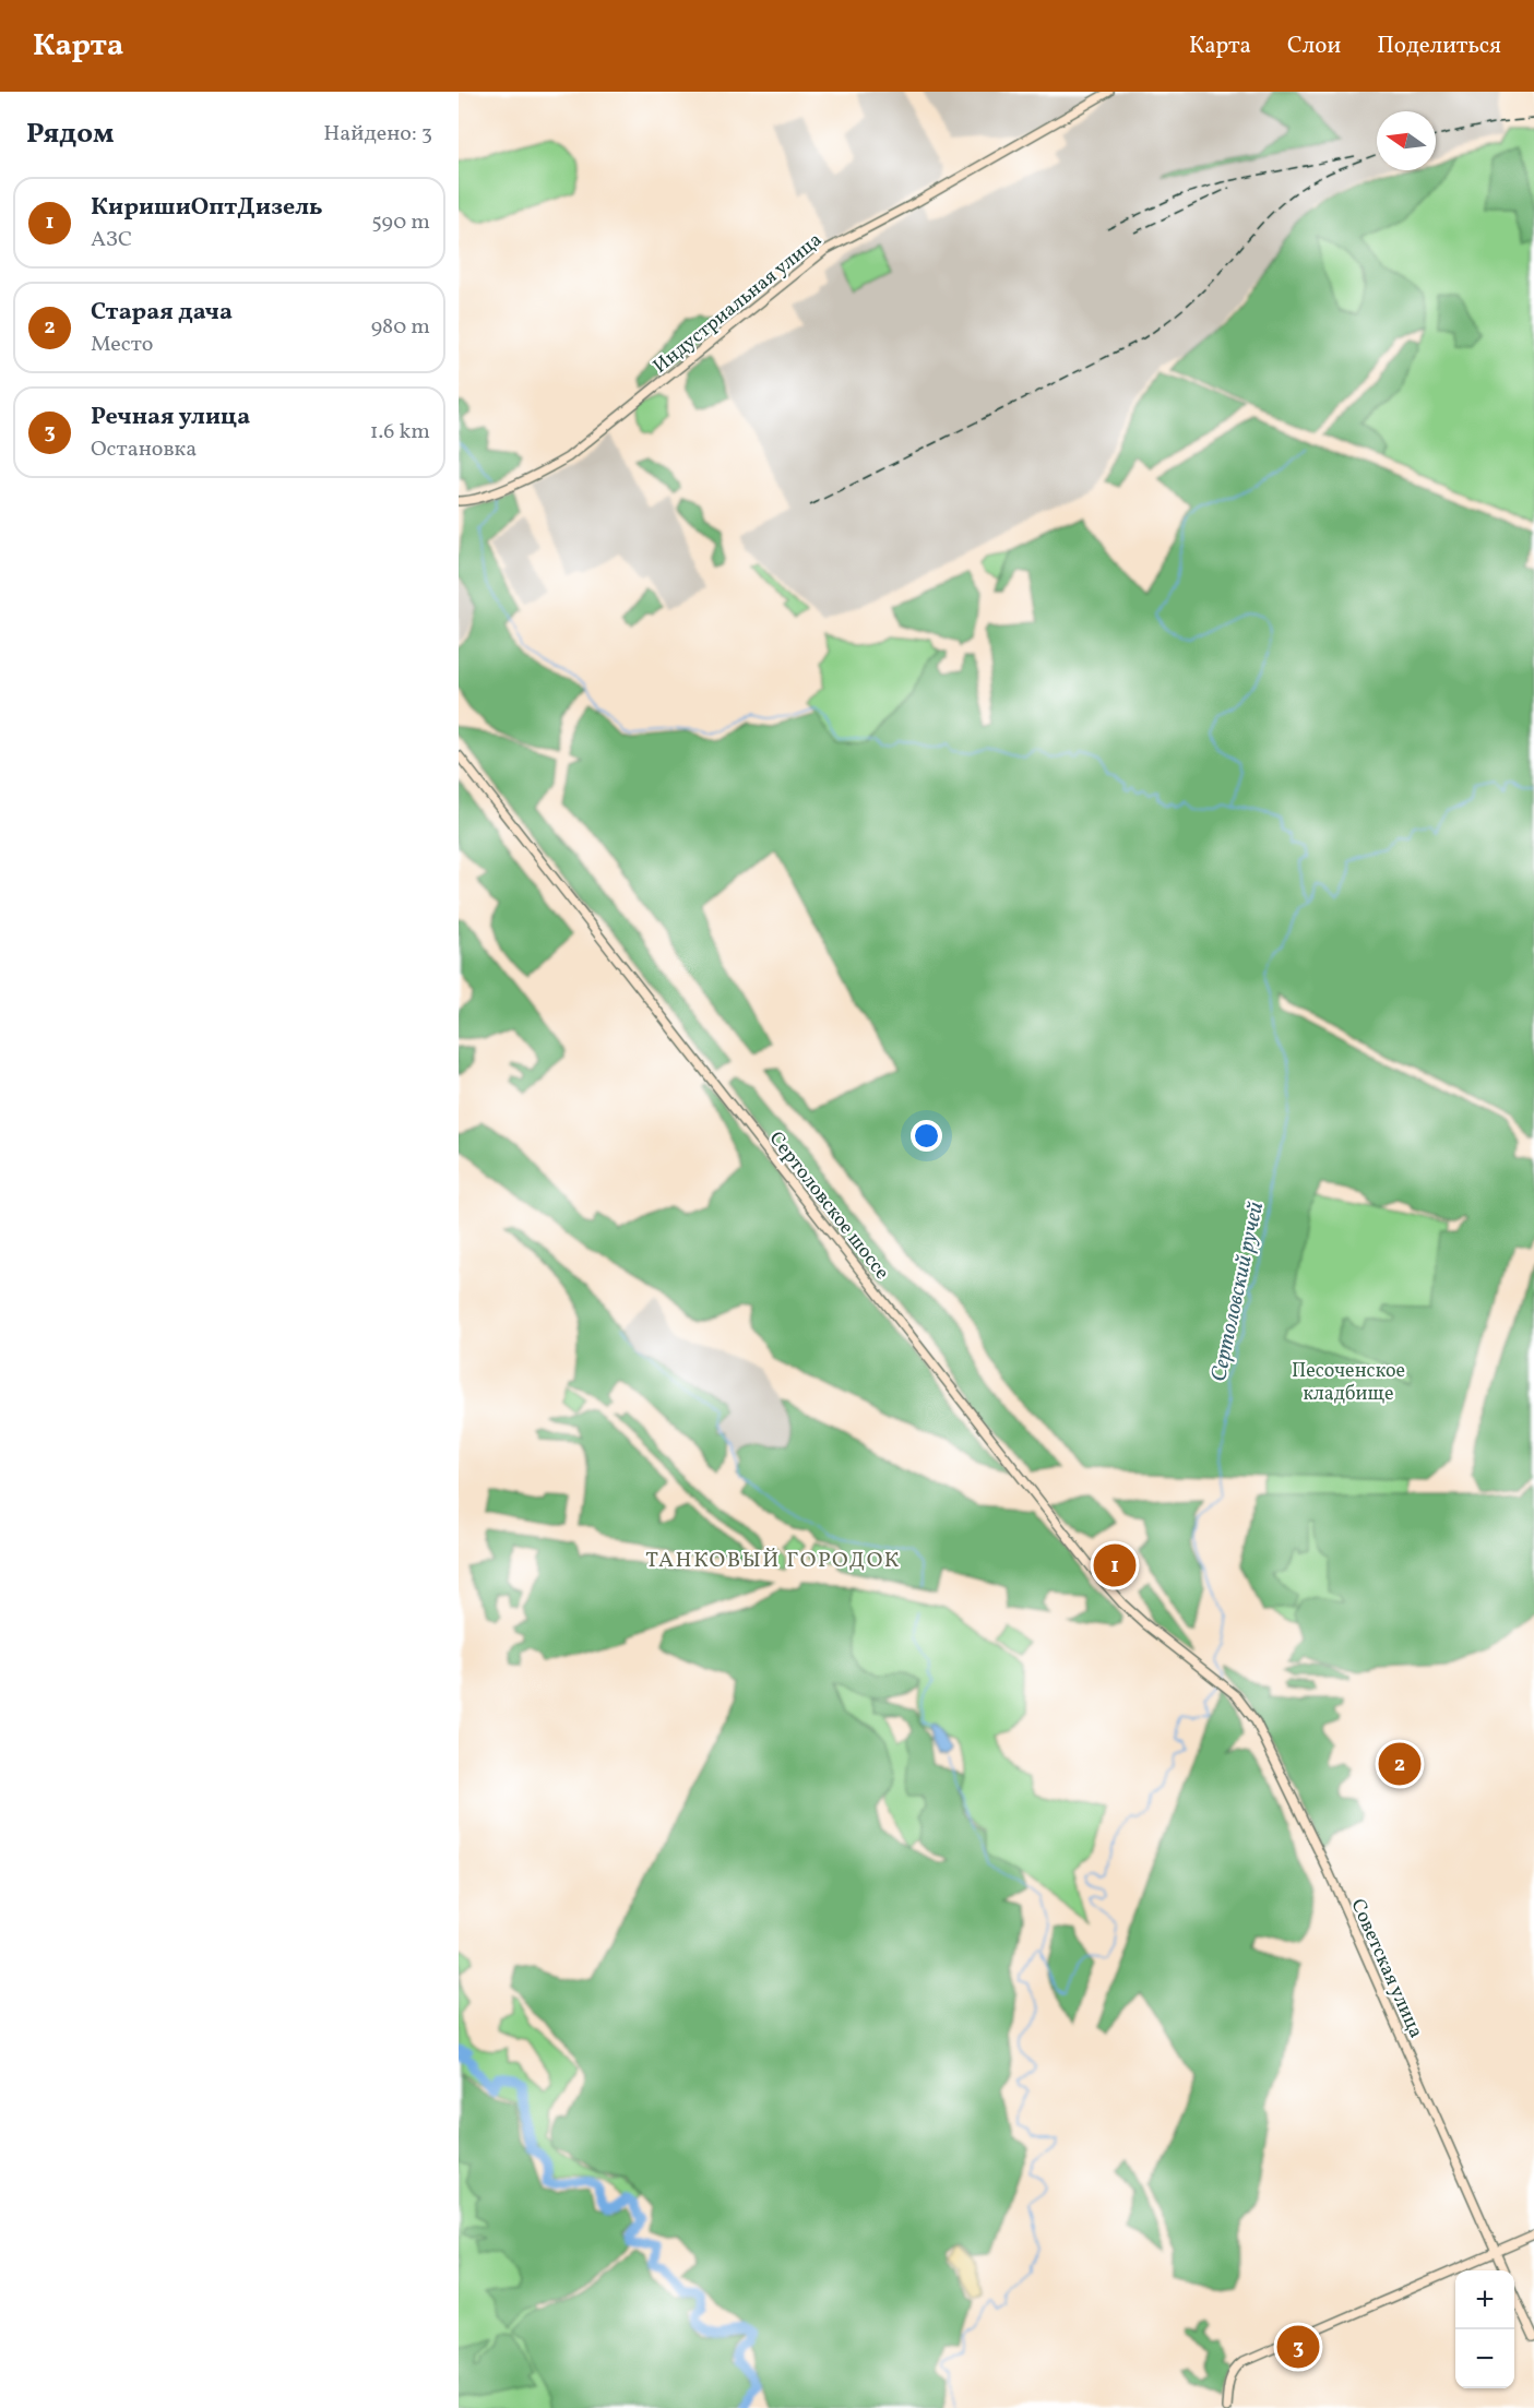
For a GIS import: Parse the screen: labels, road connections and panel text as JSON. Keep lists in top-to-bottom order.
{
  "streets": {
    "main road": ["Индустриальная улица", "Сертоловское шоссе", "Советская улица"]
  },
  "crossings": [
    ["Сертоловское шоссе", "Советская улица"]
  ],
  "districts": ["ТАНКОВЫЙ ГОРОДОК"],
  "water": ["Сертоловский ручей"],
  "parks": ["Песоченское кладбище"],
  "north": "left",
  "page": {
    "header": "Карта",
    "nav": ["Карта", "Слои", "Поделиться"],
    "heading": ["Рядом", "Найдено: 3"],
    "list": [
      {
        "mark": "1",
        "name": "КиришиОптДизель",
        "note": "АЗС",
        "value": "590 m"
      },
      {
        "mark": "2",
        "name": "Старая дача",
        "note": "Место",
        "value": "980 m"
      },
      {
        "mark": "3",
        "name": "Речная улица",
        "note": "Остановка",
        "value": "1.6 km"
      }
    ],
    "pins": ["1", "2", "3"],
    "map_buttons": ["+", "−"]
  }
}
